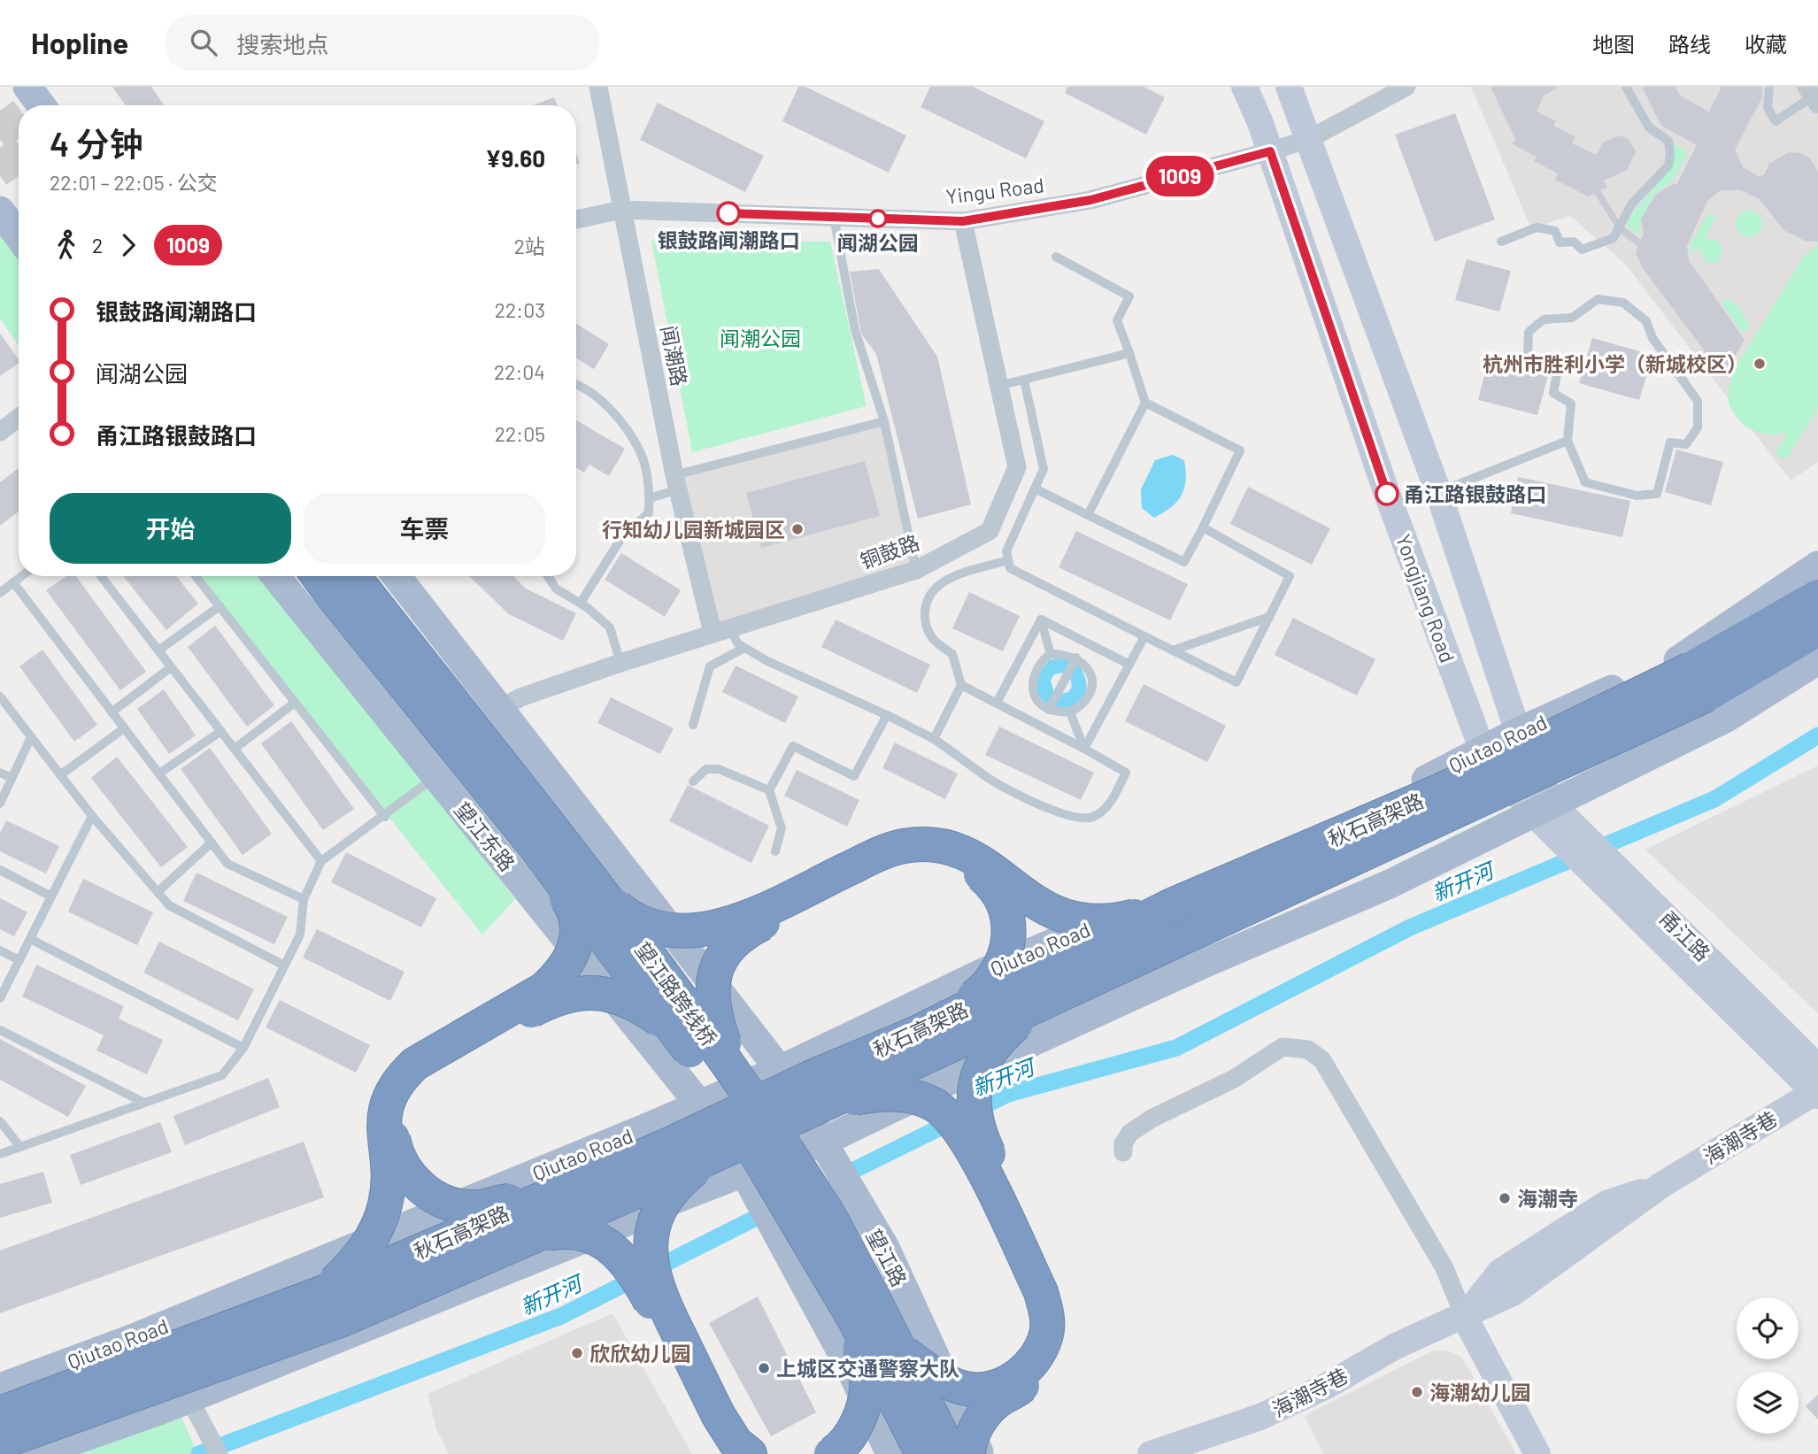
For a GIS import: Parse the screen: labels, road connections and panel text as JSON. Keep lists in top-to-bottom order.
{
  "streets": {
    "highway": ["秋石高架路", "望江路跨线桥"],
    "main road": [
      "Yongjiang Road",
      "Qiutao Road",
      "望江东路",
      "甬江路",
      "海潮寺巷",
      "望江路"
    ],
    "street": ["Yingu Road", "闻潮路", "铜鼓路"]
  },
  "crossings": [
    ["Yingu Road", "闻潮路"],
    ["Yingu Road", "铜鼓路"],
    ["Yingu Road", "Yongjiang Road"],
    ["闻潮路", "铜鼓路"],
    ["Yongjiang Road", "Qiutao Road"],
    ["Yongjiang Road", "甬江路"],
    ["Qiutao Road", "望江东路"],
    ["Qiutao Road", "望江路"],
    ["甬江路", "海潮寺巷"]
  ],
  "water": ["新开河"],
  "parks": ["闻潮公园"],
  "places": [
    "银鼓路闻潮路口",
    "闻湖公园",
    "杭州市胜利小学（新城校区）",
    "甬江路银鼓路口",
    "行知幼儿园新城园区",
    "海潮寺",
    "欣欣幼儿园",
    "上城区交通警察大队",
    "海潮幼儿园"
  ],
  "lines": ["bus line 1009"],
  "page": {
    "header": "Hopline",
    "search": "搜索地点",
    "nav": ["地图", "路线", "收藏"],
    "on_map": "1009",
    "heading": ["4 分钟", "22:01 – 22:05 · 公交", "¥9.60"],
    "legs": ["2", "1009", "2站"],
    "list": [
      {
        "name": "银鼓路闻潮路口",
        "value": "22:03"
      },
      {
        "name": "闻湖公园",
        "value": "22:04"
      },
      {
        "name": "甬江路银鼓路口",
        "value": "22:05"
      }
    ],
    "buttons": ["开始", "车票"]
  }
}
